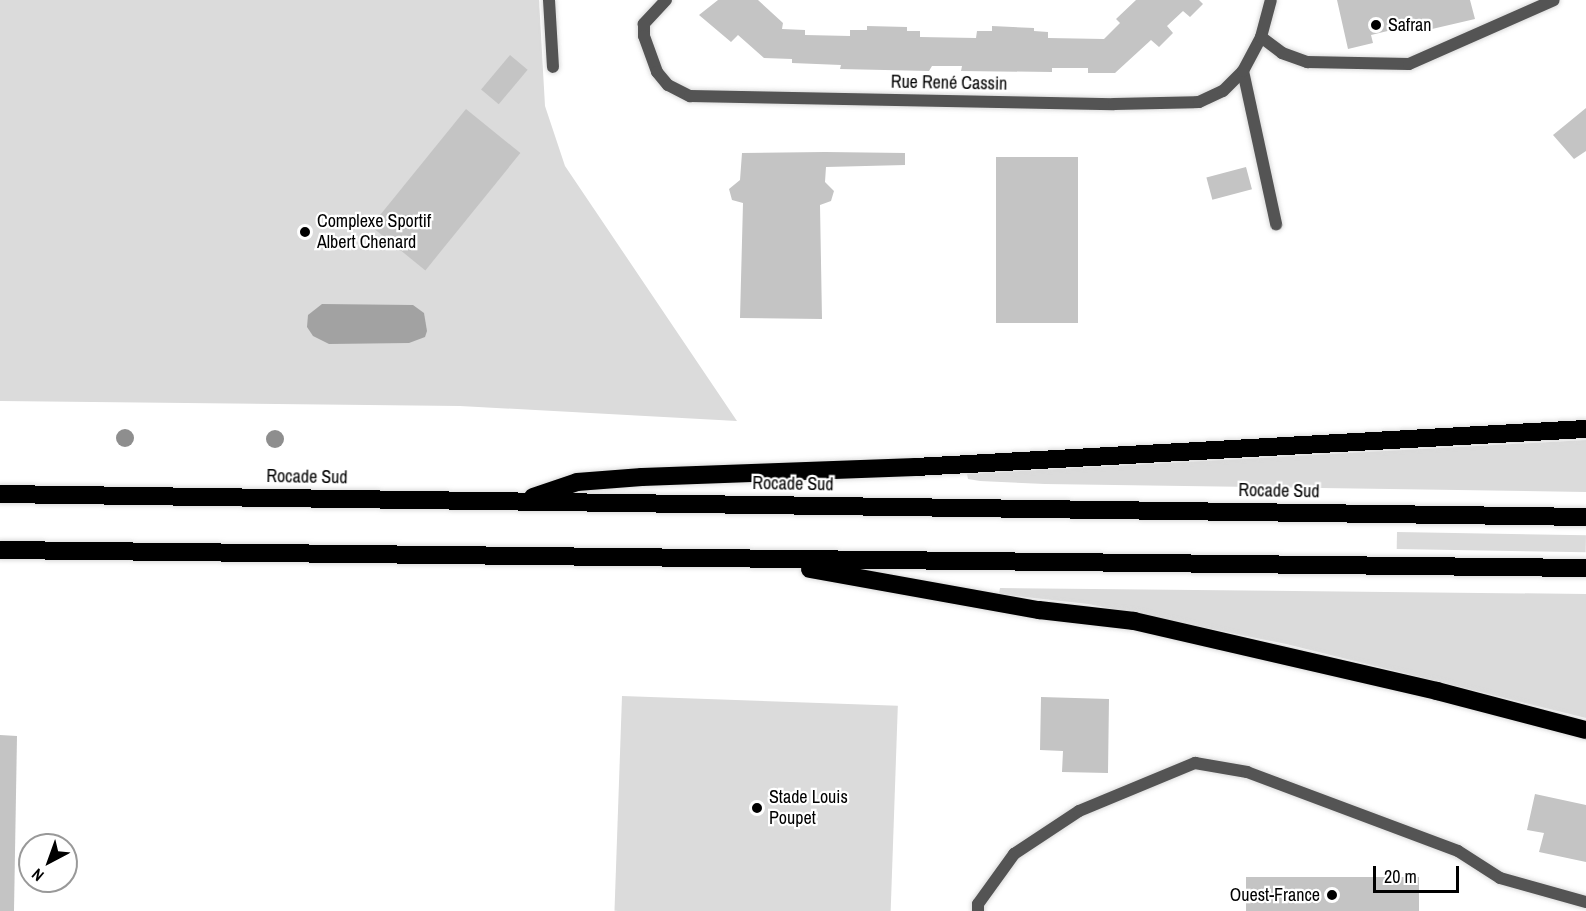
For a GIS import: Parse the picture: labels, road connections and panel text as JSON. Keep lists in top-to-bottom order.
{
  "streets": {
    "highway": ["Rocade Sud"],
    "street": ["Rue René Cassin"]
  },
  "places": [
    "Safran",
    "Complexe Sportif Albert Chenard",
    "Stade Louis Poupet",
    "Ouest-France"
  ],
  "scale_bar": "20 m",
  "north": "bottom left"
}
